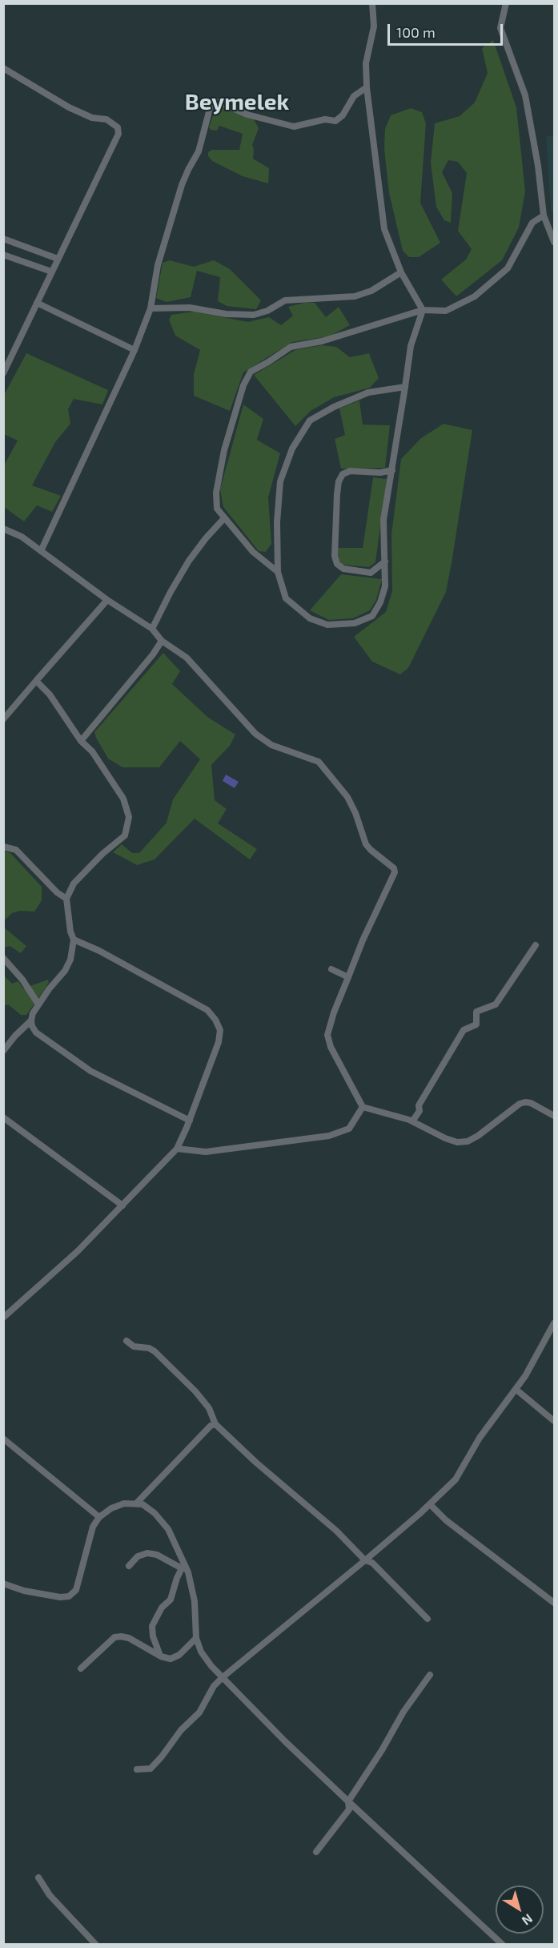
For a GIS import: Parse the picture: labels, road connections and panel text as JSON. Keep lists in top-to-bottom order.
{
  "districts": ["Beymelek"],
  "scale_bar": "100 m",
  "north": "bottom right"
}
